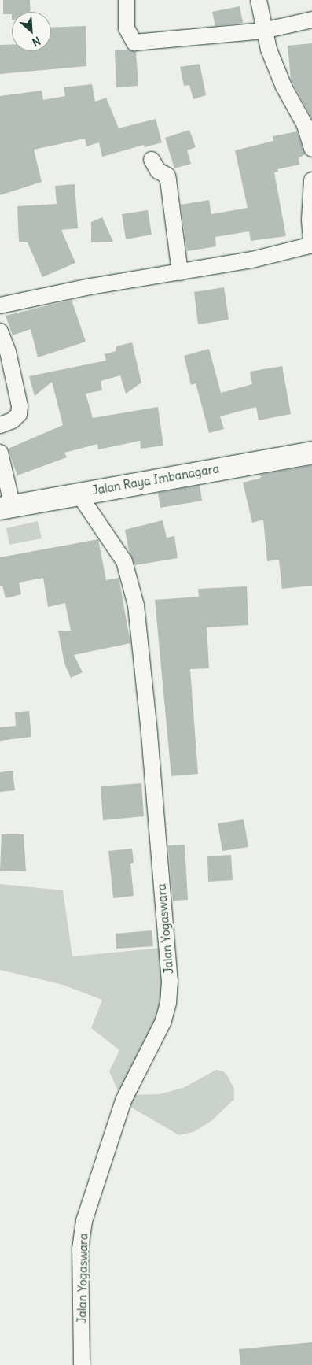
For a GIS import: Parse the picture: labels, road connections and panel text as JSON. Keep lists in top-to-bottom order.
{
  "streets": {
    "highway": ["Jalan Raya Imbanagara"],
    "street": ["Jalan Yogaswara"]
  },
  "crossings": [
    ["Jalan Raya Imbanagara", "Jalan Yogaswara"]
  ],
  "north": "bottom right"
}
